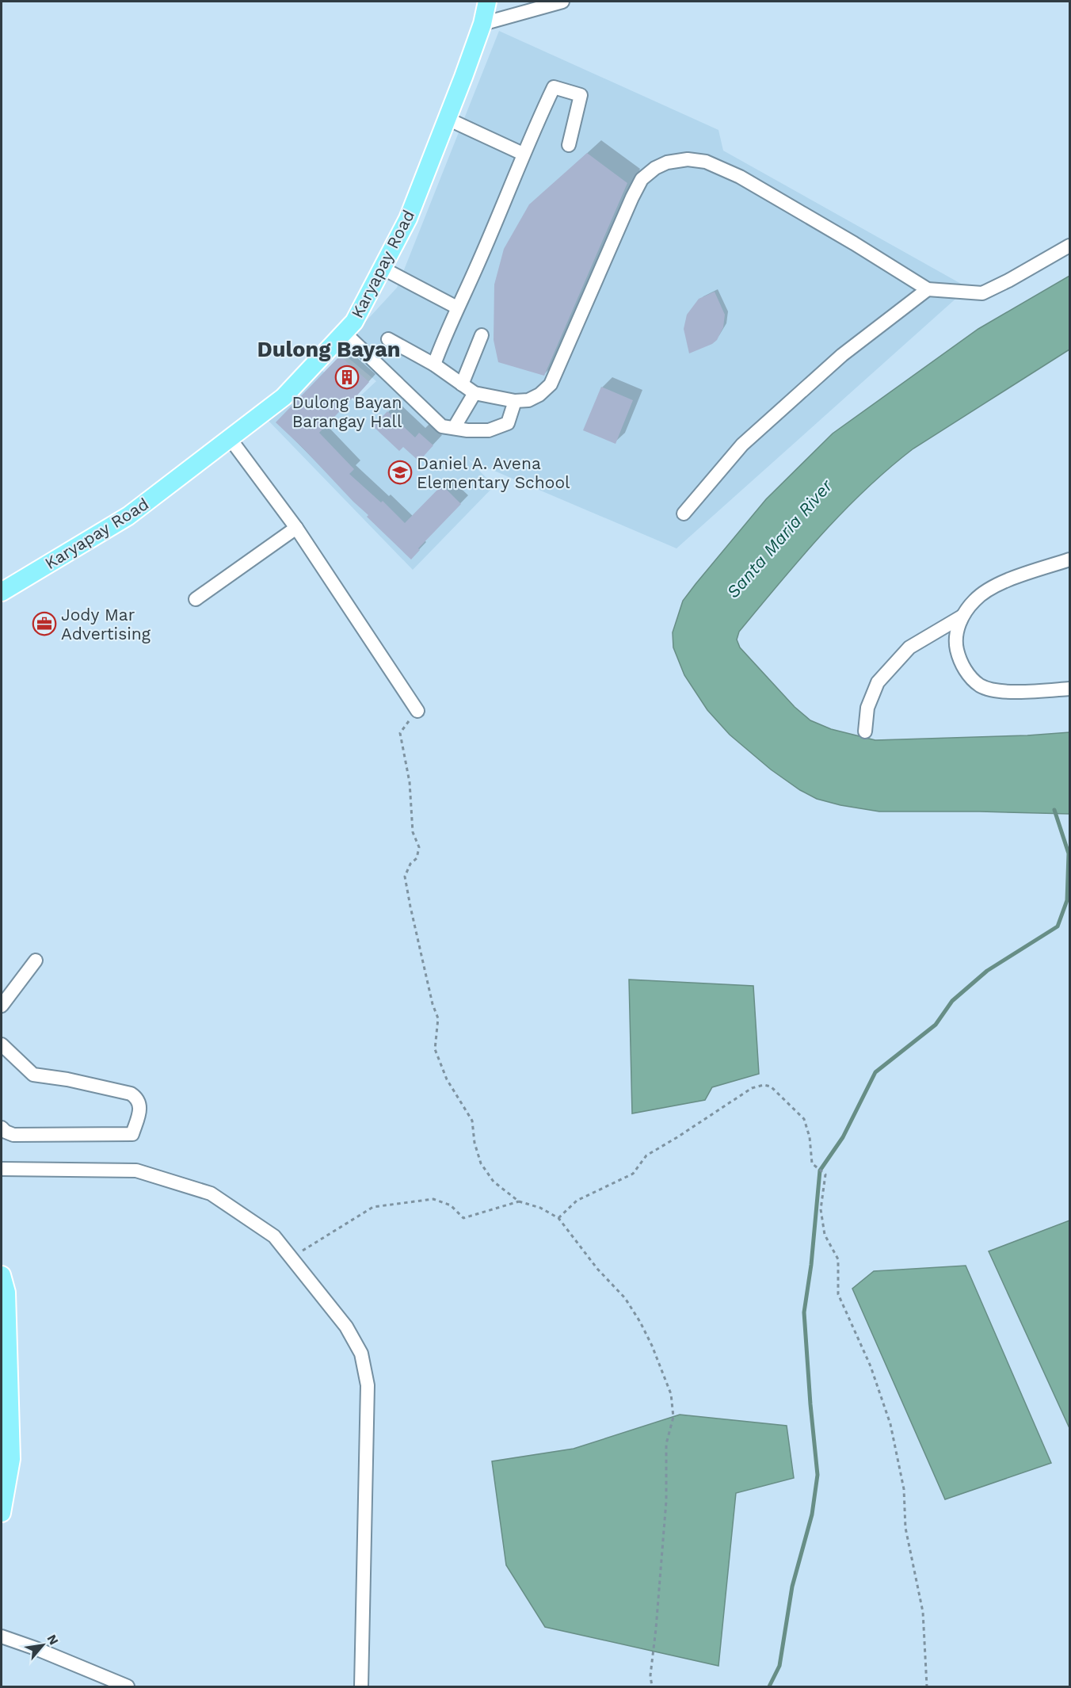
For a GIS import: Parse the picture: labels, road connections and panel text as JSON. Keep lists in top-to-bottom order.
{
  "streets": {
    "main road": ["Karyapay Road"]
  },
  "districts": ["Dulong Bayan"],
  "water": ["Santa Maria River"],
  "places": {
    "building": ["Dulong Bayan Barangay Hall"],
    "school or university": ["Daniel A. Avena Elementary School"],
    "office": ["Jody Mar Advertising"]
  },
  "north": "top right"
}
